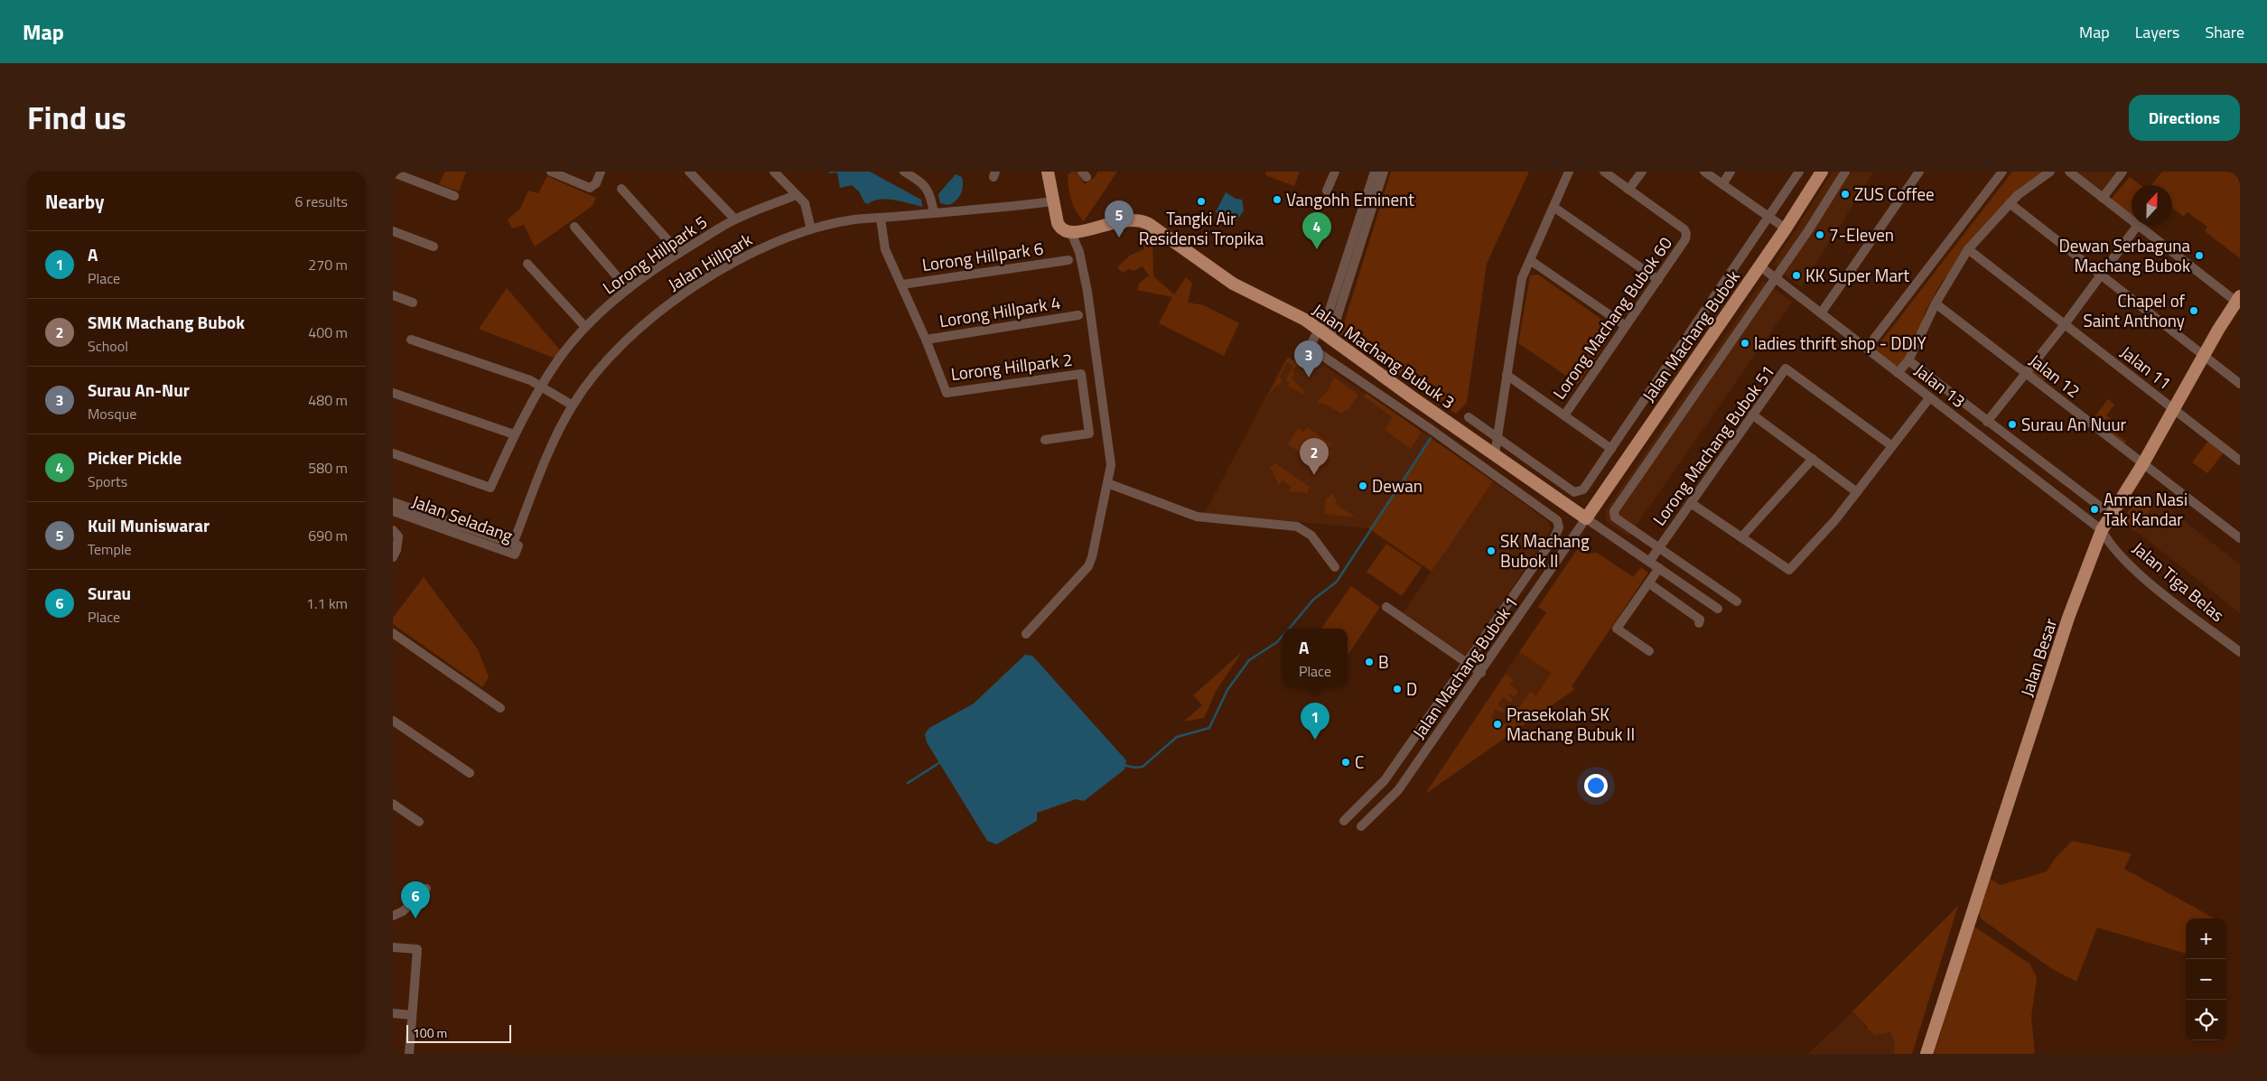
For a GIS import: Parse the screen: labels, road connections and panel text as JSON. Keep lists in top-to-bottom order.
{
  "streets": {
    "main road": ["Jalan Machang Bubok", "Jalan Machang Bubuk 3", "Jalan Besar"],
    "street": [
      "Lorong Hillpark 5",
      "Lorong Hillpark 6",
      "Jalan Hillpark",
      "Lorong Hillpark 4",
      "Lorong Machang Bubok 60",
      "Lorong Hillpark 2",
      "Jalan 11",
      "Jalan 12",
      "Jalan 13",
      "Lorong Machang Bubok 51",
      "Jalan Seladang",
      "Jalan Tiga Belas",
      "Jalan Machang Bubok 1"
    ]
  },
  "crossings": [
    ["Lorong Hillpark 6", "Lorong Hillpark 2"],
    ["Jalan Hillpark", "Lorong Hillpark 2"],
    ["Jalan Hillpark", "Jalan Seladang"],
    ["Lorong Hillpark 4", "Lorong Hillpark 2"],
    ["Jalan Machang Bubok", "Jalan Machang Bubuk 3"],
    ["Jalan Machang Bubok", "Jalan 13"],
    ["Jalan Machang Bubok", "Jalan Machang Bubok 1"],
    ["Jalan Machang Bubuk 3", "Lorong Machang Bubok 51"],
    ["Jalan Machang Bubuk 3", "Jalan Machang Bubok 1"],
    ["Jalan 11", "Jalan Besar"],
    ["Jalan 12", "Jalan Besar"],
    ["Jalan 13", "Jalan Tiga Belas"],
    ["Jalan 13", "Jalan Besar"],
    ["Jalan Tiga Belas", "Jalan Besar"]
  ],
  "places": [
    "ZUS Coffee",
    "Vangohh Eminent",
    "Tangki Air Residensi Tropika",
    "7-Eleven",
    "Dewan Serbaguna Machang Bubok",
    "KK Super Mart",
    "Chapel of Saint Anthony",
    "ladies thrift shop - DDIY",
    "Surau An Nuur",
    "Dewan",
    "Amran Nasi Tak Kandar",
    "SK Machang Bubok II",
    "B",
    "D",
    "Prasekolah SK Machang Bubuk II",
    "C"
  ],
  "scale_bar": "100 m",
  "north": "top",
  "page": {
    "header": "Map",
    "nav": ["Map", "Layers", "Share"],
    "title": "Find us",
    "buttons": "Directions",
    "heading": ["Nearby", "6 results"],
    "pins": [
      "5",
      "4",
      "3",
      "2",
      "1",
      "6"
    ],
    "list": [
      {
        "mark": "1",
        "name": "A",
        "note": "Place",
        "value": "270 m"
      },
      {
        "mark": "2",
        "name": "SMK Machang Bubok",
        "note": "School",
        "value": "400 m"
      },
      {
        "mark": "3",
        "name": "Surau An-Nur",
        "note": "Mosque",
        "value": "480 m"
      },
      {
        "mark": "4",
        "name": "Picker Pickle",
        "note": "Sports",
        "value": "580 m"
      },
      {
        "mark": "5",
        "name": "Kuil Muniswarar",
        "note": "Temple",
        "value": "690 m"
      },
      {
        "mark": "6",
        "name": "Surau",
        "note": "Place",
        "value": "1.1 km"
      }
    ],
    "popup": ["A", "Place"],
    "map_buttons": ["+", "−"],
    "scale": "100 m"
  }
}
